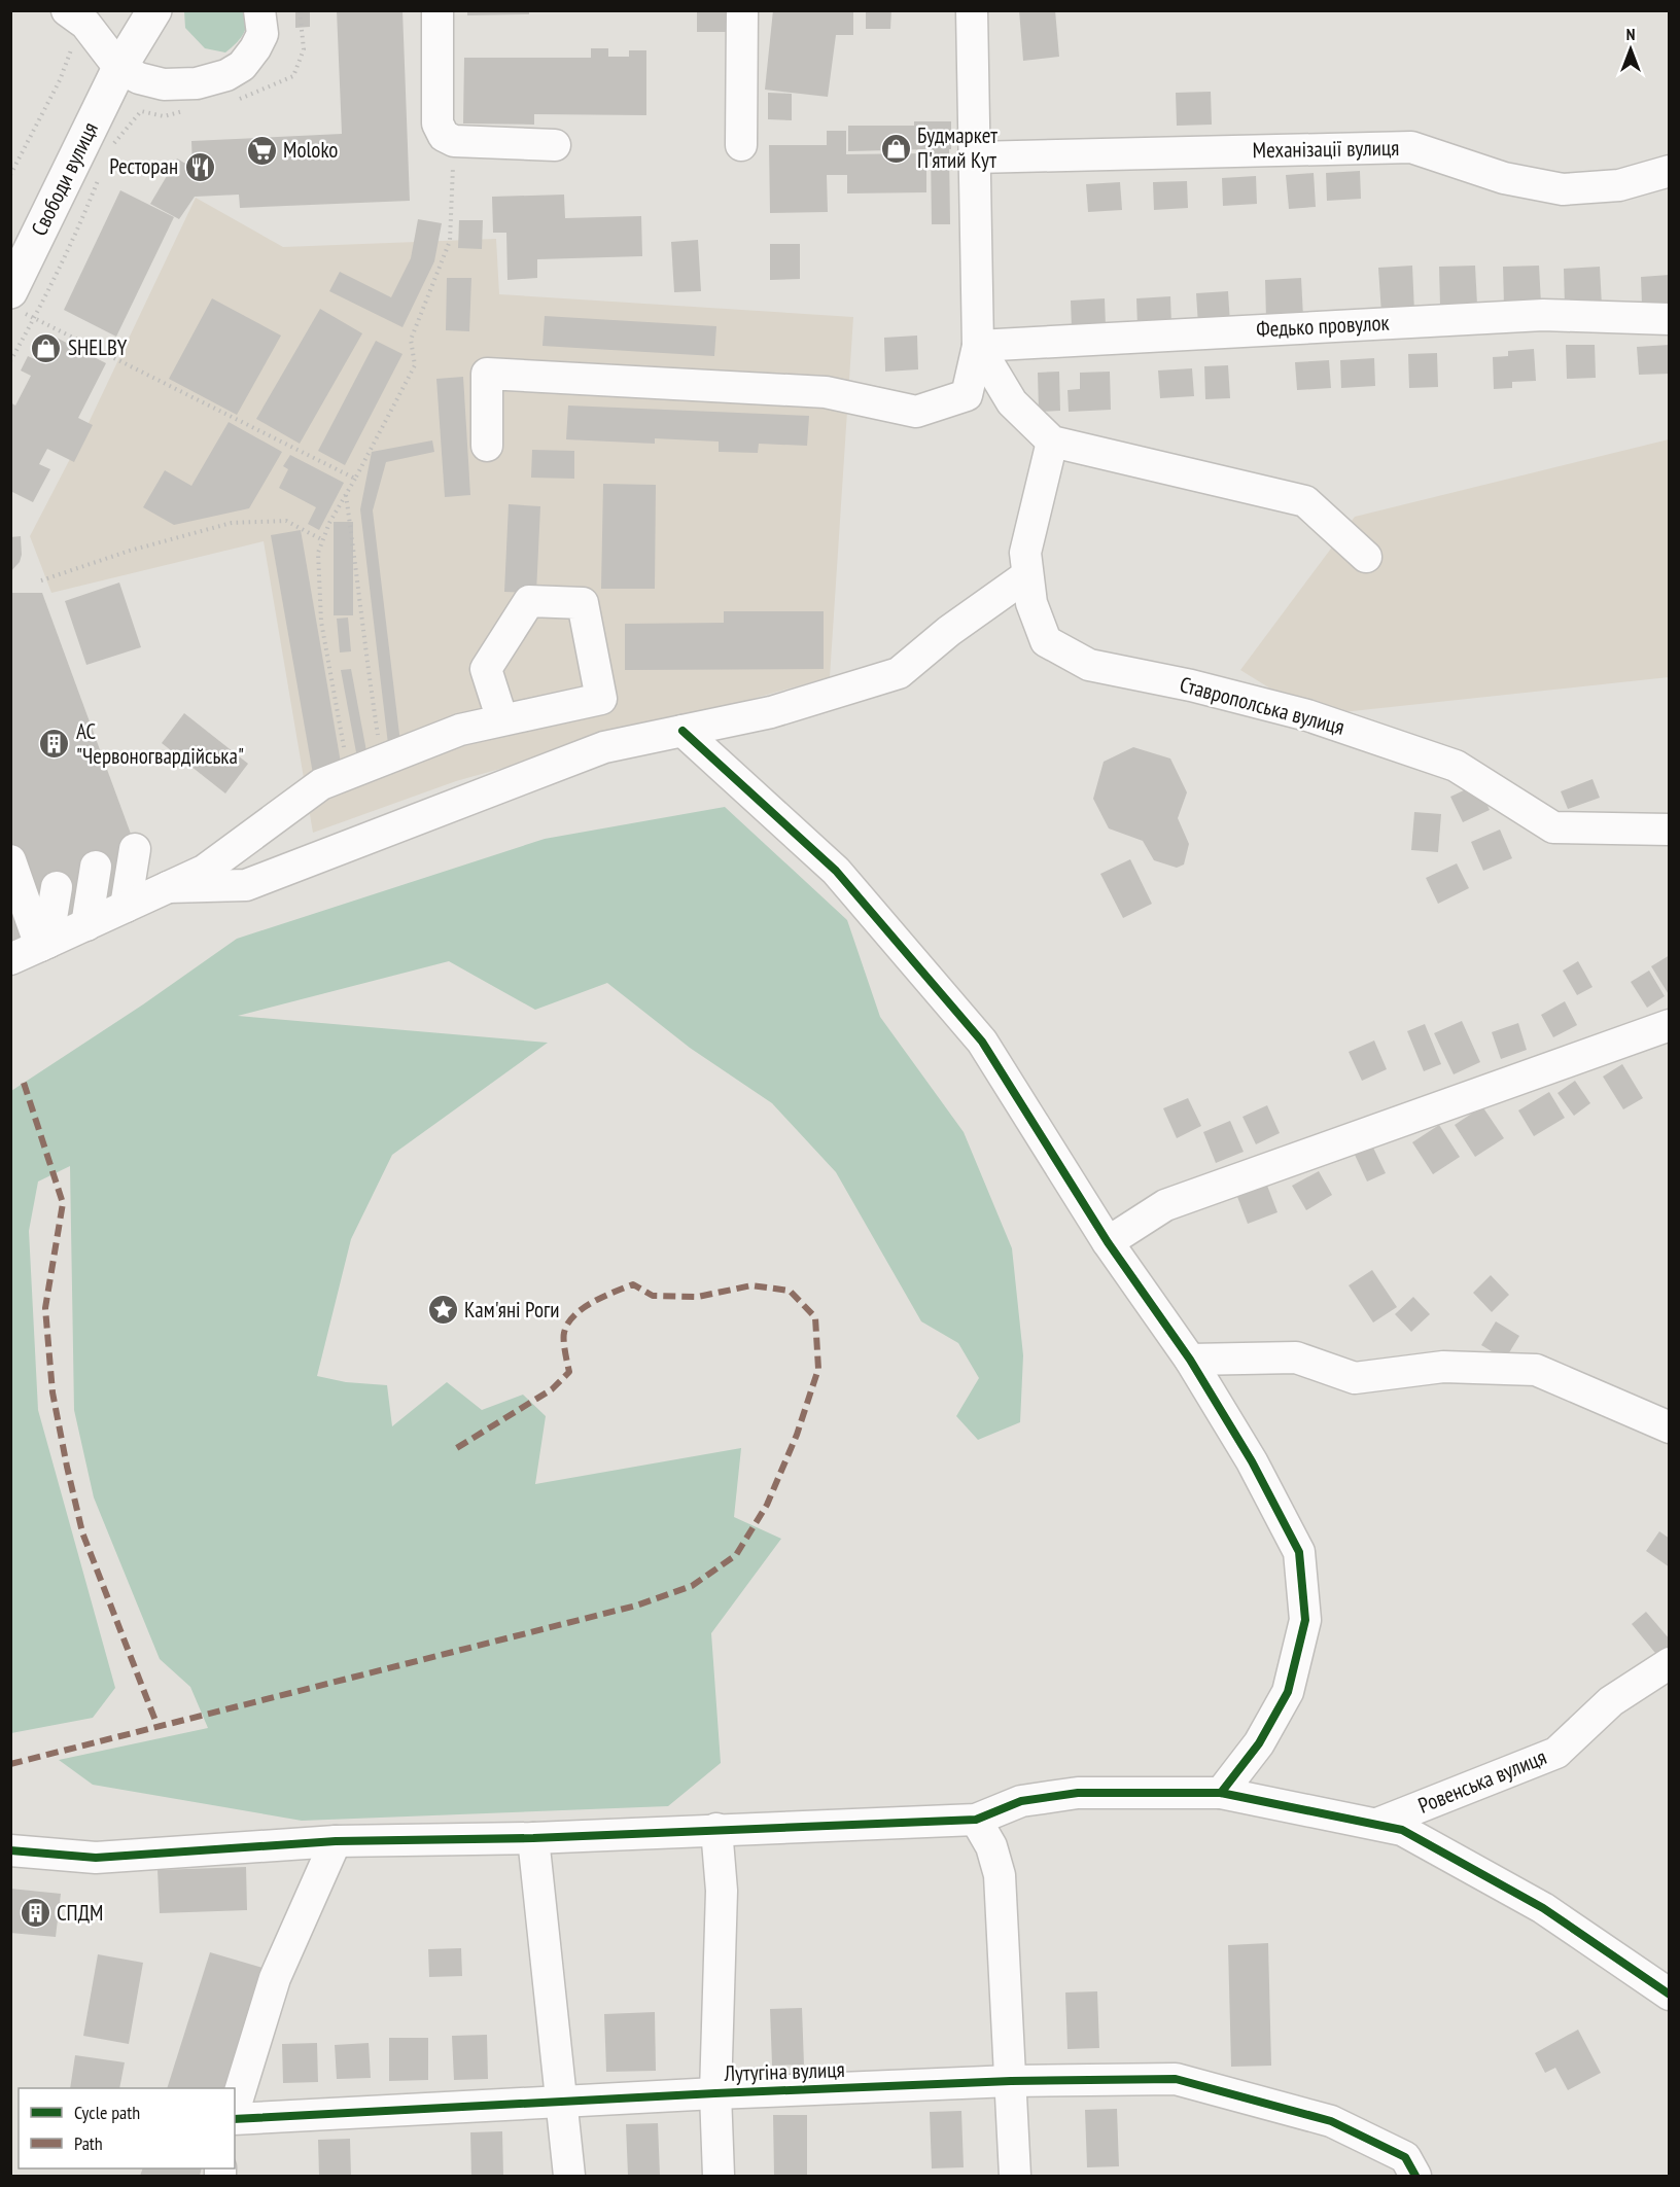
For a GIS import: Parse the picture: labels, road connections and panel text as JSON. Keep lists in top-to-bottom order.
{
  "streets": {
    "main road": ["Свободи вулиця"],
    "street": [
      "Механізації вулиця",
      "Федько провулок",
      "Ставрополська вулиця",
      "Ровенська вулиця",
      "Лутугіна вулиця"
    ]
  },
  "places": {
    "shop": ["Будмаркет П'ятий Кут", "SHELBY"],
    "supermarket": ["Moloko"],
    "restaurant": ["Ресторан"],
    "building": ["АС \"Червоногвардійська\"", "СПДМ"],
    "place": ["Кам'яні Роги"]
  },
  "legend": ["Cycle path", "Path"],
  "north": "top"
}
